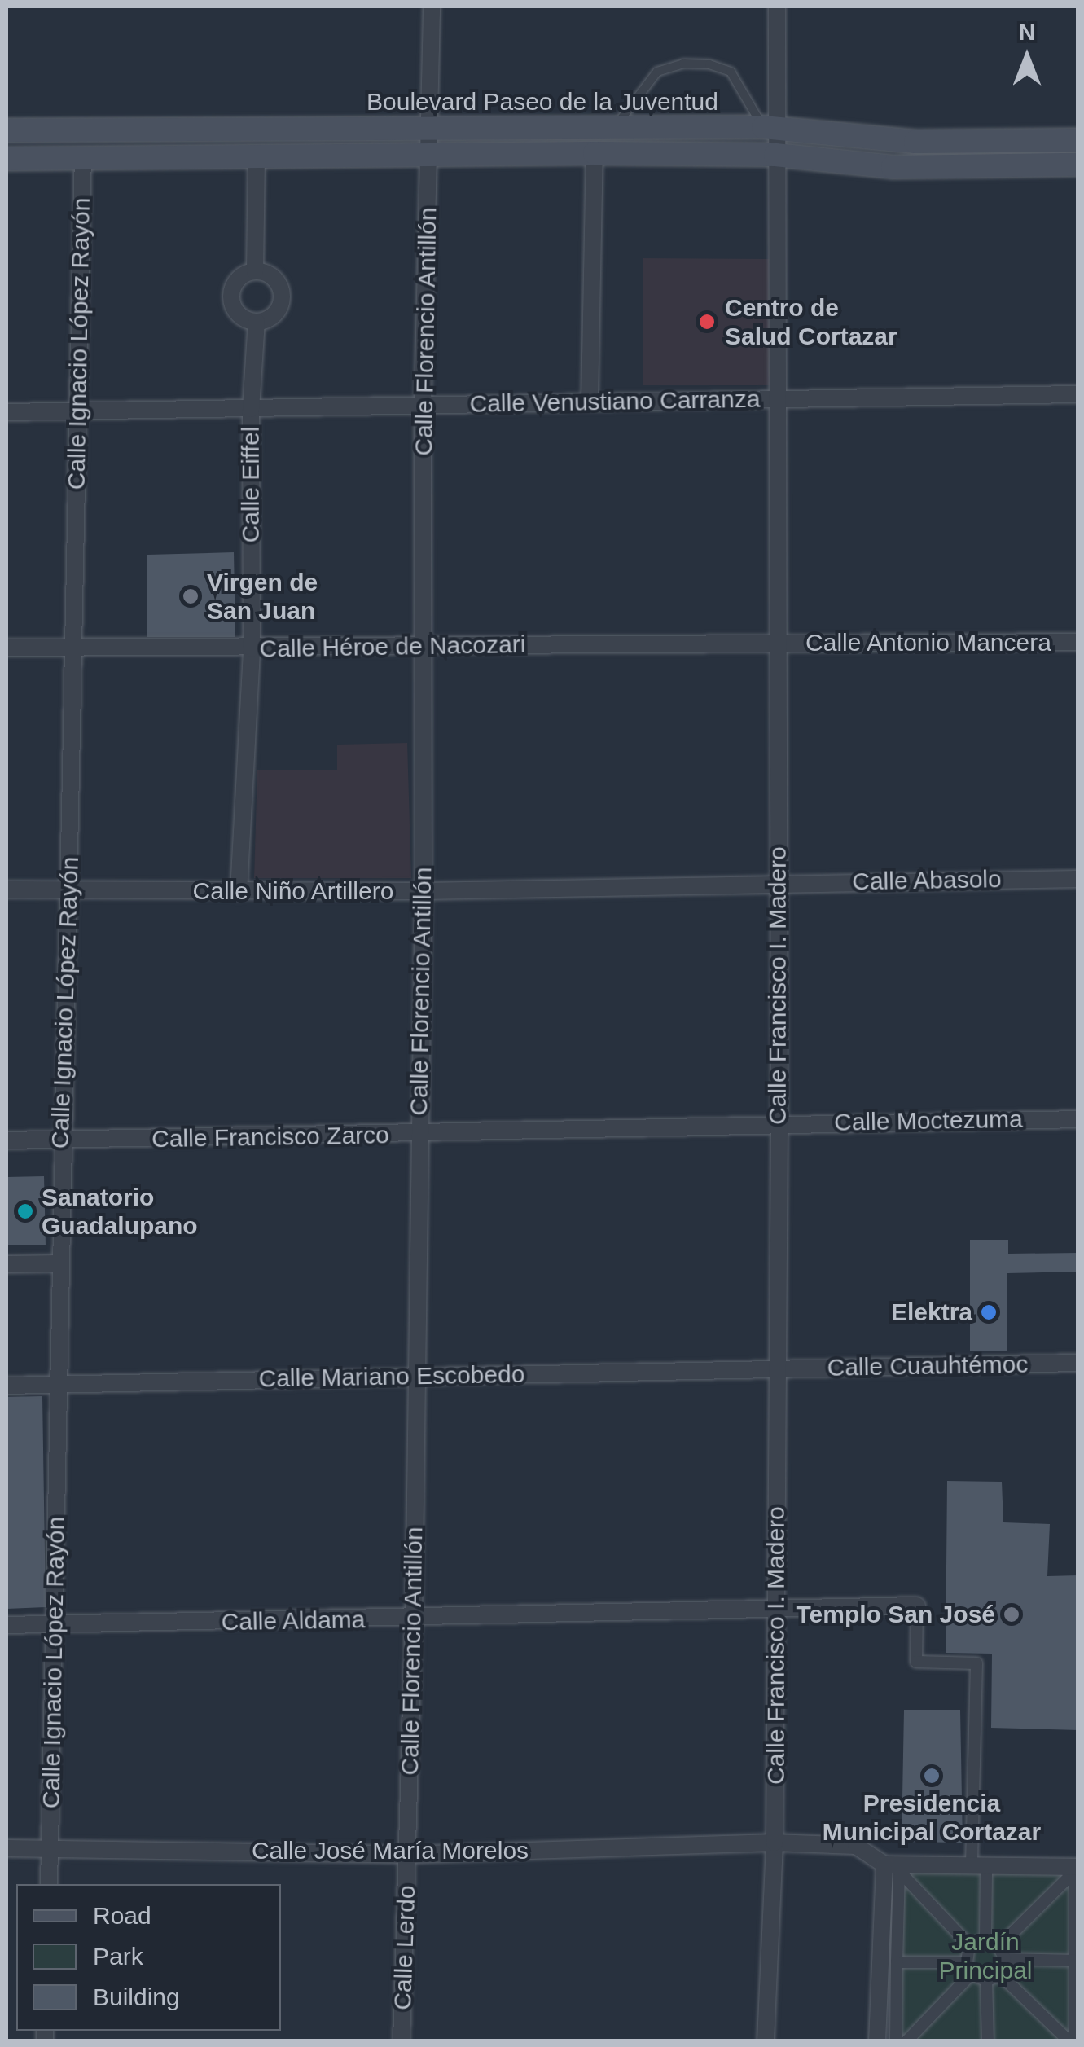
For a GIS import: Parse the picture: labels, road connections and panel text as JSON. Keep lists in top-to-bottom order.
{
  "streets": {
    "main road": ["Boulevard Paseo de la Juventud"],
    "street": [
      "Calle Florencio Antillón",
      "Calle Ignacio López Rayón",
      "Calle Venustiano Carranza",
      "Calle Eiffel",
      "Calle Antonio Mancera",
      "Calle Héroe de Nacozari",
      "Calle Abasolo",
      "Calle Niño Artillero",
      "Calle Francisco I. Madero",
      "Calle Moctezuma",
      "Calle Francisco Zarco",
      "Calle Cuauhtémoc",
      "Calle Mariano Escobedo",
      "Calle Aldama",
      "Calle José María Morelos",
      "Calle Lerdo"
    ]
  },
  "crossings": [
    ["Boulevard Paseo de la Juventud", "Calle Florencio Antillón"],
    ["Boulevard Paseo de la Juventud", "Calle Francisco I. Madero"],
    ["Calle Florencio Antillón", "Calle Venustiano Carranza"],
    ["Calle Florencio Antillón", "Calle Héroe de Nacozari"],
    ["Calle Florencio Antillón", "Calle Niño Artillero"],
    ["Calle Florencio Antillón", "Calle Francisco Zarco"],
    ["Calle Florencio Antillón", "Calle Mariano Escobedo"],
    ["Calle Florencio Antillón", "Calle Aldama"],
    ["Calle Florencio Antillón", "Calle José María Morelos"],
    ["Calle Florencio Antillón", "Calle Lerdo"],
    ["Calle Ignacio López Rayón", "Calle Venustiano Carranza"],
    ["Calle Ignacio López Rayón", "Calle Héroe de Nacozari"],
    ["Calle Ignacio López Rayón", "Calle Niño Artillero"],
    ["Calle Ignacio López Rayón", "Calle Francisco Zarco"],
    ["Calle Ignacio López Rayón", "Calle Mariano Escobedo"],
    ["Calle Ignacio López Rayón", "Calle Aldama"],
    ["Calle Ignacio López Rayón", "Calle José María Morelos"],
    ["Calle Venustiano Carranza", "Calle Eiffel"],
    ["Calle Venustiano Carranza", "Calle Francisco I. Madero"],
    ["Calle Eiffel", "Calle Héroe de Nacozari"],
    ["Calle Eiffel", "Calle Niño Artillero"],
    ["Calle Antonio Mancera", "Calle Héroe de Nacozari"],
    ["Calle Antonio Mancera", "Calle Francisco I. Madero"],
    ["Calle Héroe de Nacozari", "Calle Francisco I. Madero"],
    ["Calle Abasolo", "Calle Niño Artillero"],
    ["Calle Abasolo", "Calle Francisco I. Madero"],
    ["Calle Niño Artillero", "Calle Francisco I. Madero"],
    ["Calle Francisco I. Madero", "Calle Moctezuma"],
    ["Calle Francisco I. Madero", "Calle Francisco Zarco"],
    ["Calle Francisco I. Madero", "Calle Cuauhtémoc"],
    ["Calle Francisco I. Madero", "Calle Mariano Escobedo"],
    ["Calle Francisco I. Madero", "Calle Aldama"],
    ["Calle Francisco I. Madero", "Calle José María Morelos"],
    ["Calle Moctezuma", "Calle Francisco Zarco"],
    ["Calle Cuauhtémoc", "Calle Mariano Escobedo"],
    ["Calle José María Morelos", "Calle Lerdo"]
  ],
  "parks": ["Jardín Principal"],
  "places": [
    "Centro de Salud Cortazar",
    "Virgen de San Juan",
    "Sanatorio Guadalupano",
    "Elektra",
    "Templo San José",
    "Presidencia Municipal Cortazar"
  ],
  "legend": ["Road", "Park", "Building"],
  "north": "top"
}
